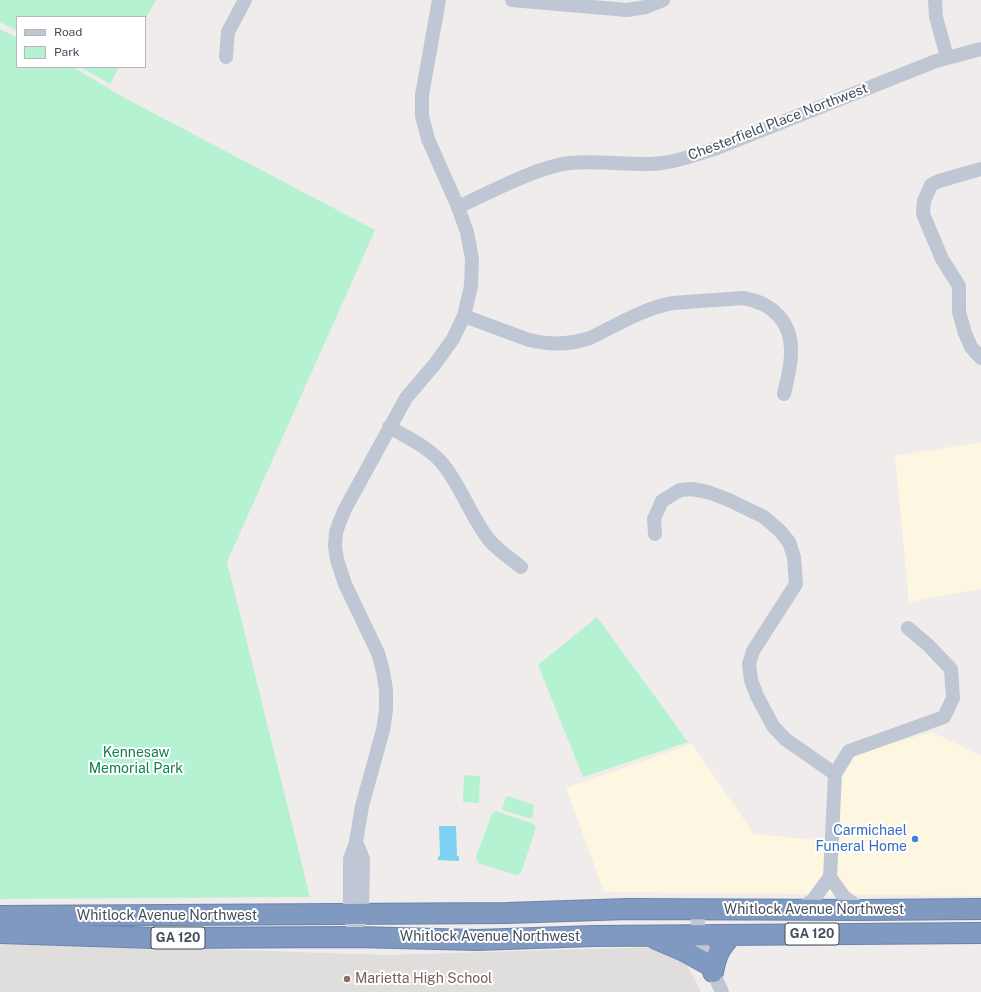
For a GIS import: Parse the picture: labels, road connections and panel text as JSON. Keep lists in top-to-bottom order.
{
  "streets": {
    "highway": ["Whitlock Avenue Northwest", "GA 120"],
    "street": ["Chesterfield Place Northwest"]
  },
  "parks": ["Kennesaw Memorial Park"],
  "places": ["Carmichael Funeral Home", "Marietta High School"],
  "legend": ["Road", "Park"]
}
